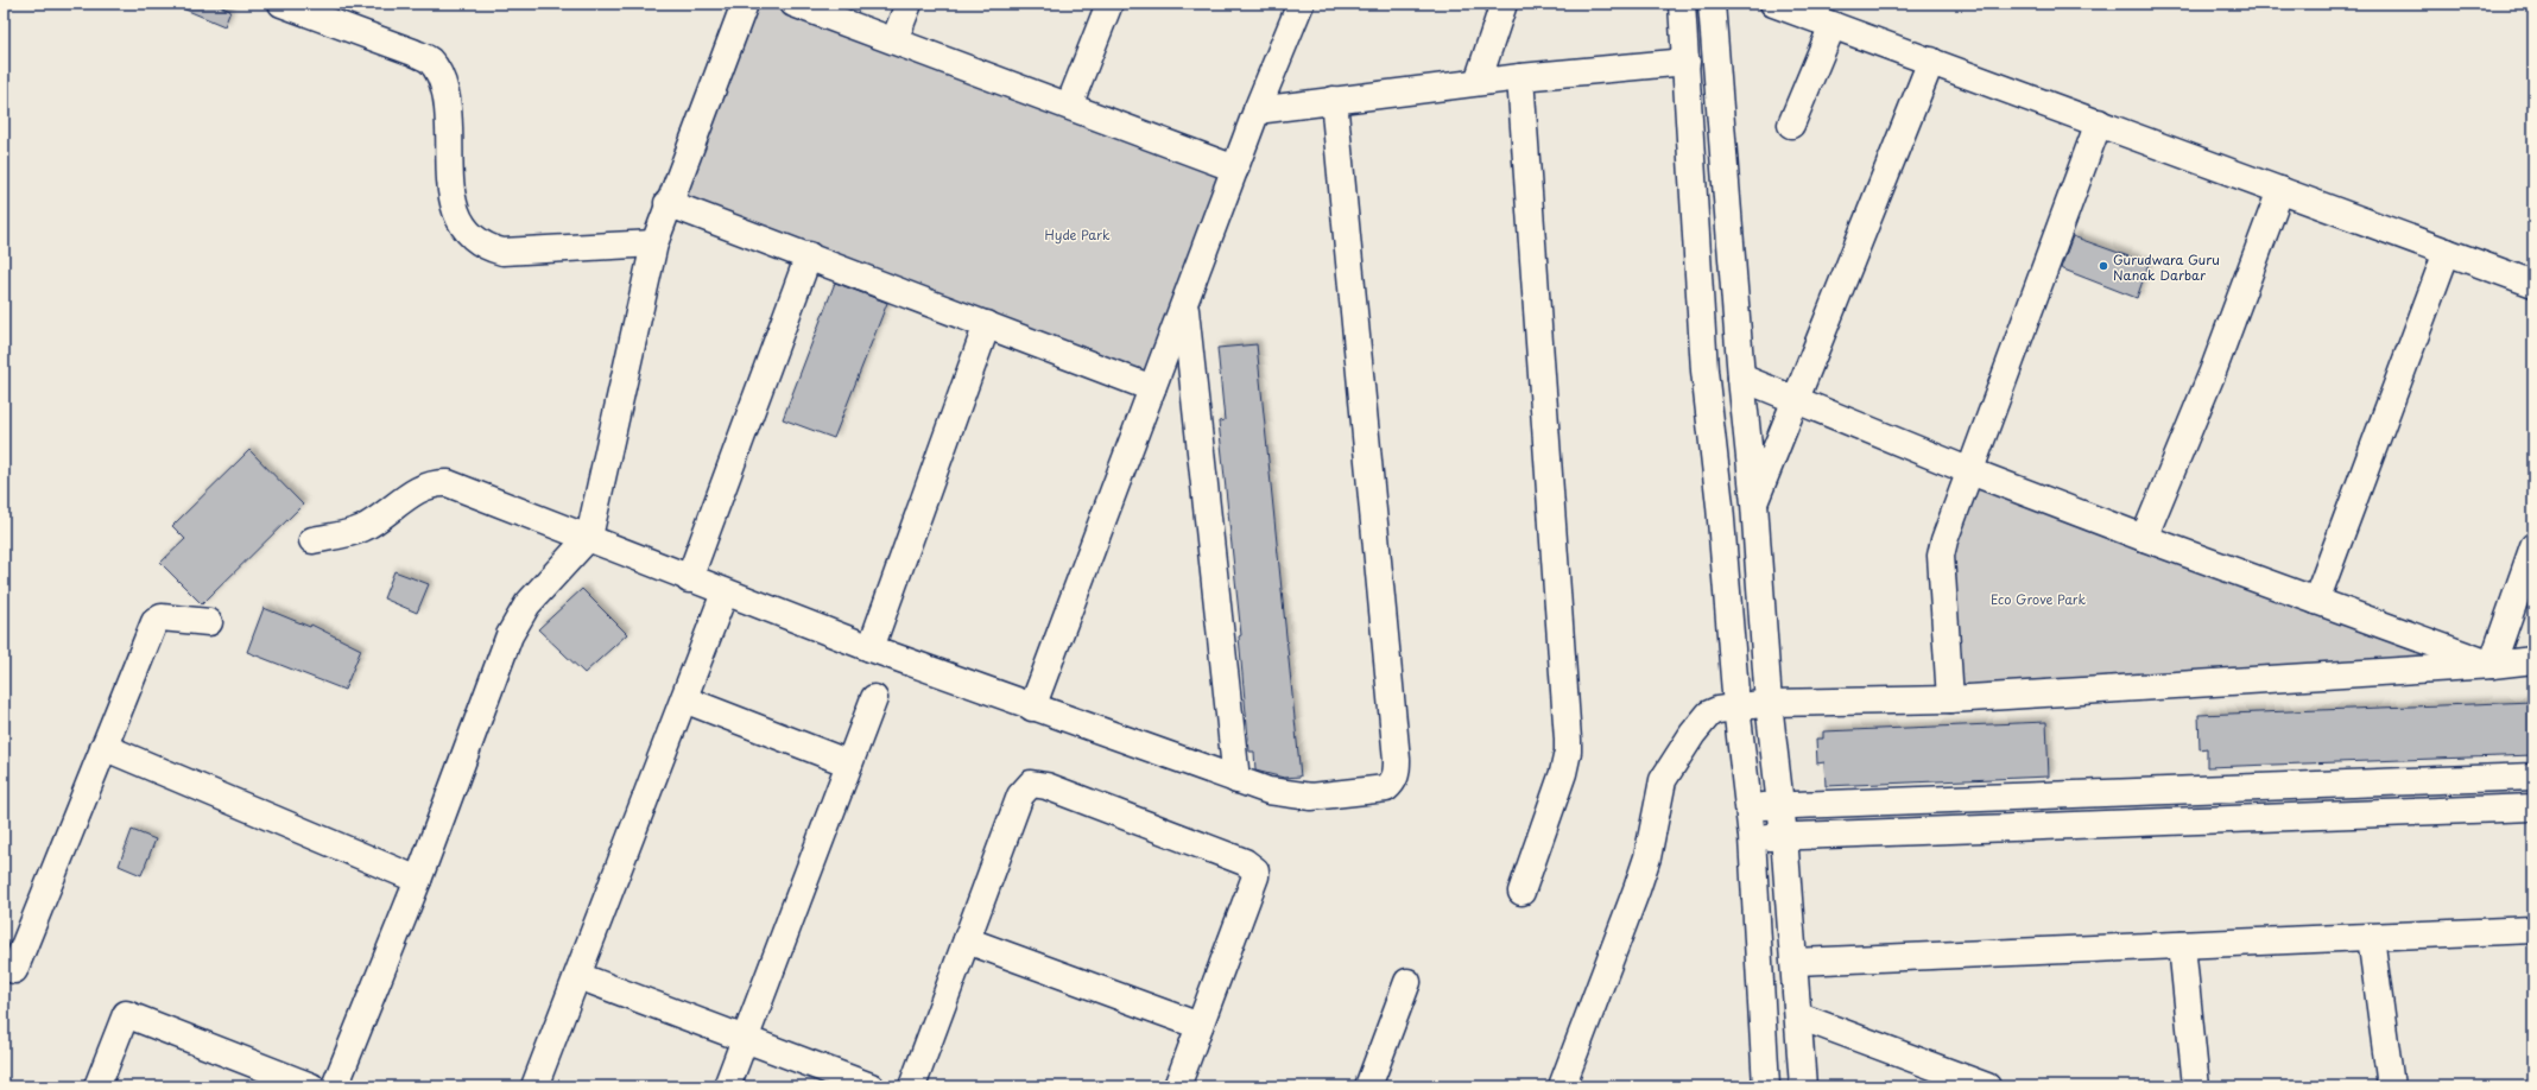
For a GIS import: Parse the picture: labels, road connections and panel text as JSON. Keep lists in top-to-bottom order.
{
  "parks": ["Hyde Park", "Eco Grove Park"],
  "places": ["Gurudwara Guru Nanak Darbar"]
}
